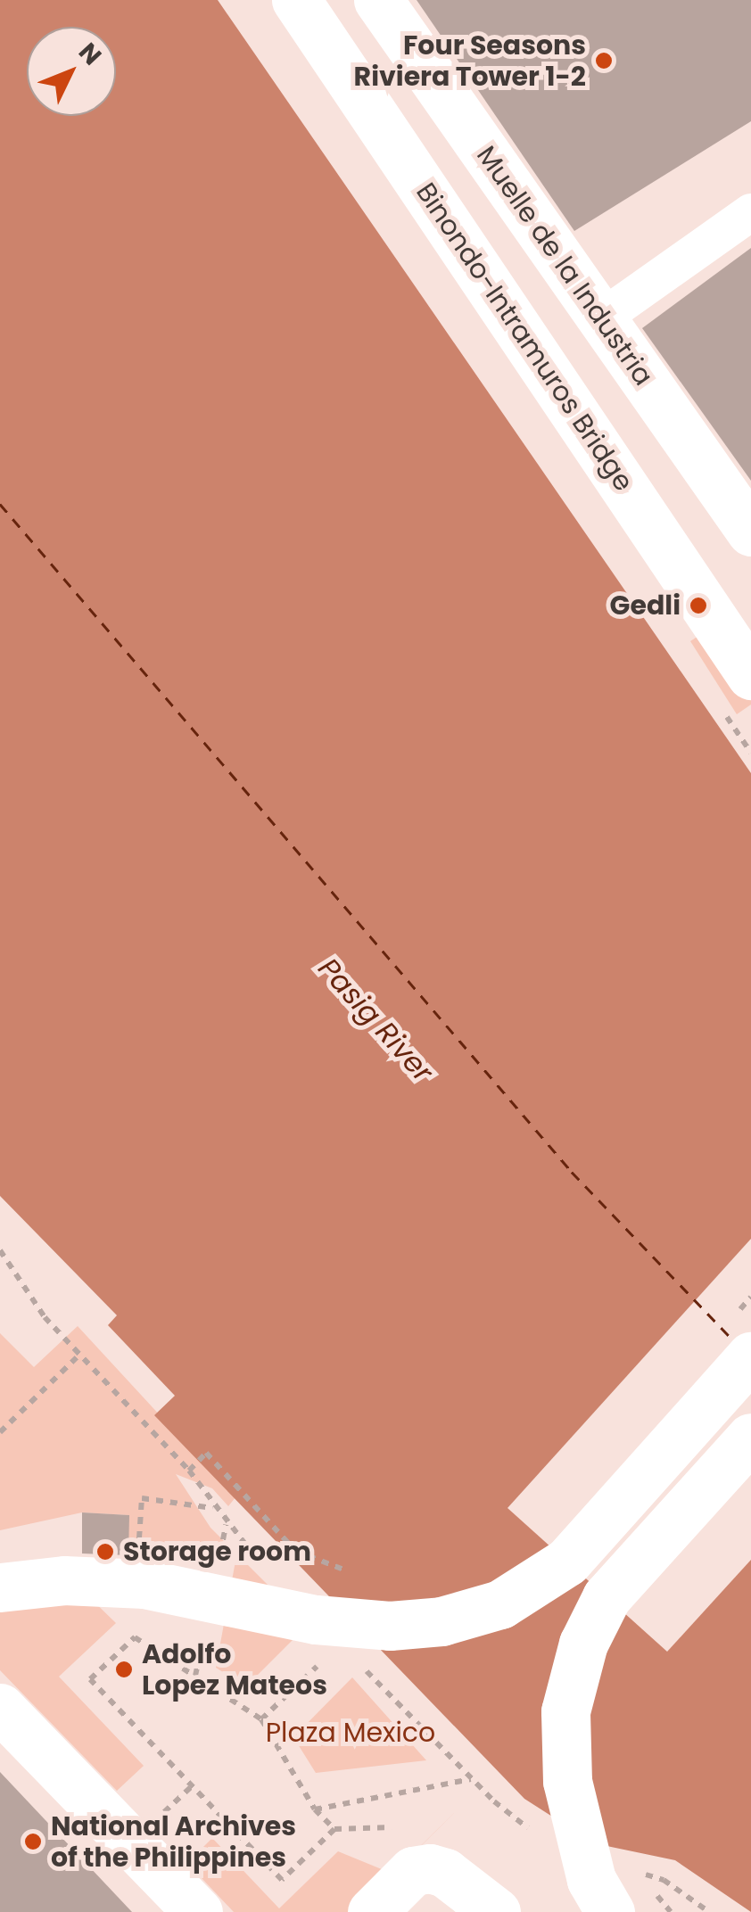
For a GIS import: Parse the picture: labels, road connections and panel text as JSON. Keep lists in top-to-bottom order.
{
  "streets": {
    "street": ["Muelle de la Industria", "Binondo-Intramuros Bridge"]
  },
  "water": ["Pasig River"],
  "parks": ["Plaza Mexico"],
  "places": [
    "Four Seasons Riviera Tower 1-2",
    "Gedli",
    "Storage room",
    "Adolfo Lopez Mateos",
    "National Archives of the Philippines"
  ],
  "north": "top right"
}
